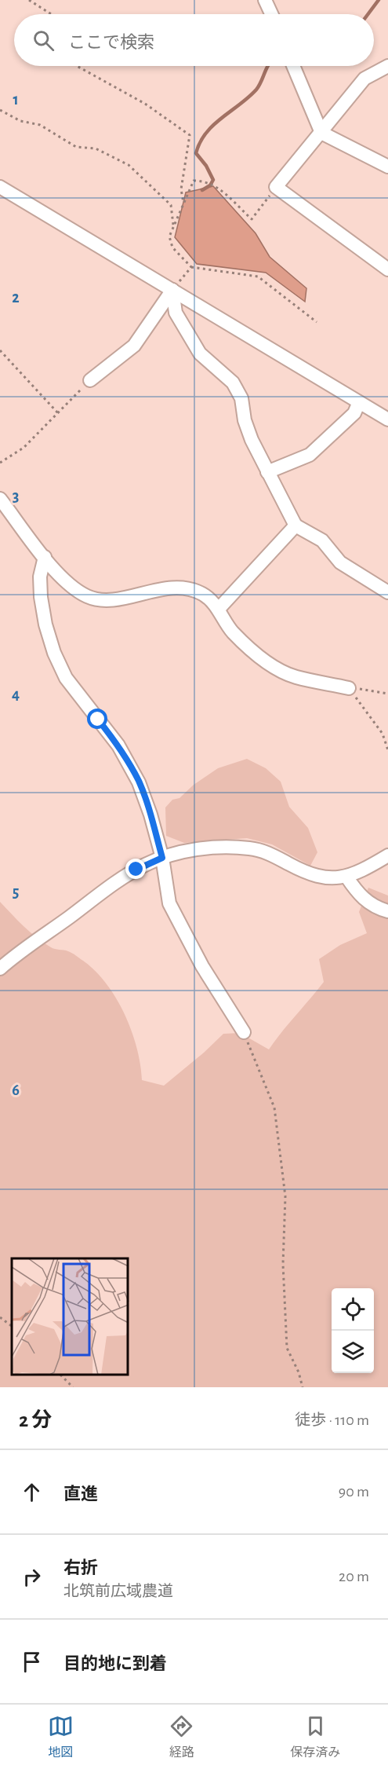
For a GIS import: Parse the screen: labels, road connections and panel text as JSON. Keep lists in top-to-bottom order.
{
  "page": {
    "search": "ここで検索",
    "heading": ["2 分", "徒歩 · 110 m"],
    "list": [
      ["直進", "90 m"],
      ["右折", "北筑前広域農道", "20 m"],
      "目的地に到着"
    ],
    "nav": ["地図", "経路", "保存済み"]
  },
  "grid": {
    "rows": [
      "1",
      "2",
      "3",
      "4",
      "5",
      "6"
    ]
  }
}
